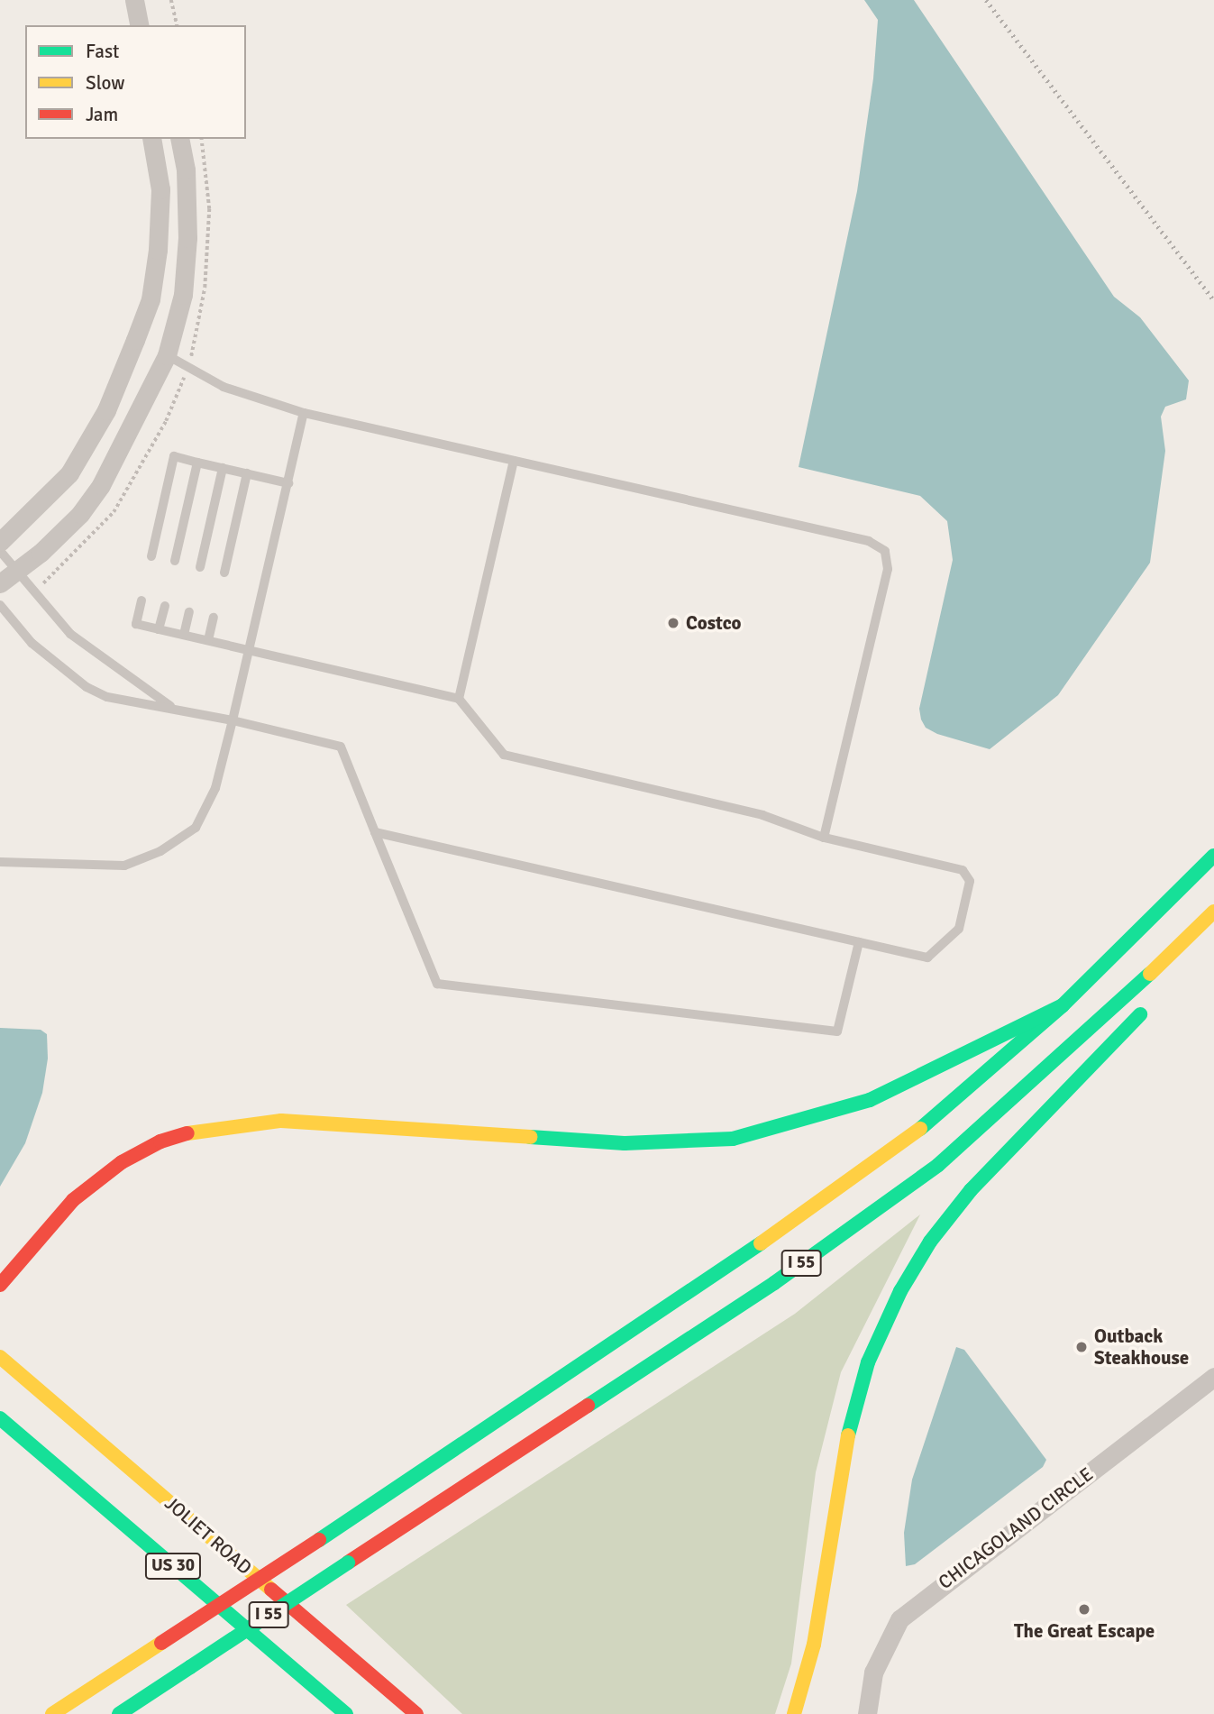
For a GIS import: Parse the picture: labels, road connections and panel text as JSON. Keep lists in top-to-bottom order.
{
  "streets": {
    "main road": ["I 55", "JOLIET ROAD", "US 30"],
    "street": ["CHICAGOLAND CIRCLE"]
  },
  "places": ["Costco", "Outback Steakhouse", "The Great Escape"],
  "legend": ["Fast", "Slow", "Jam"]
}
